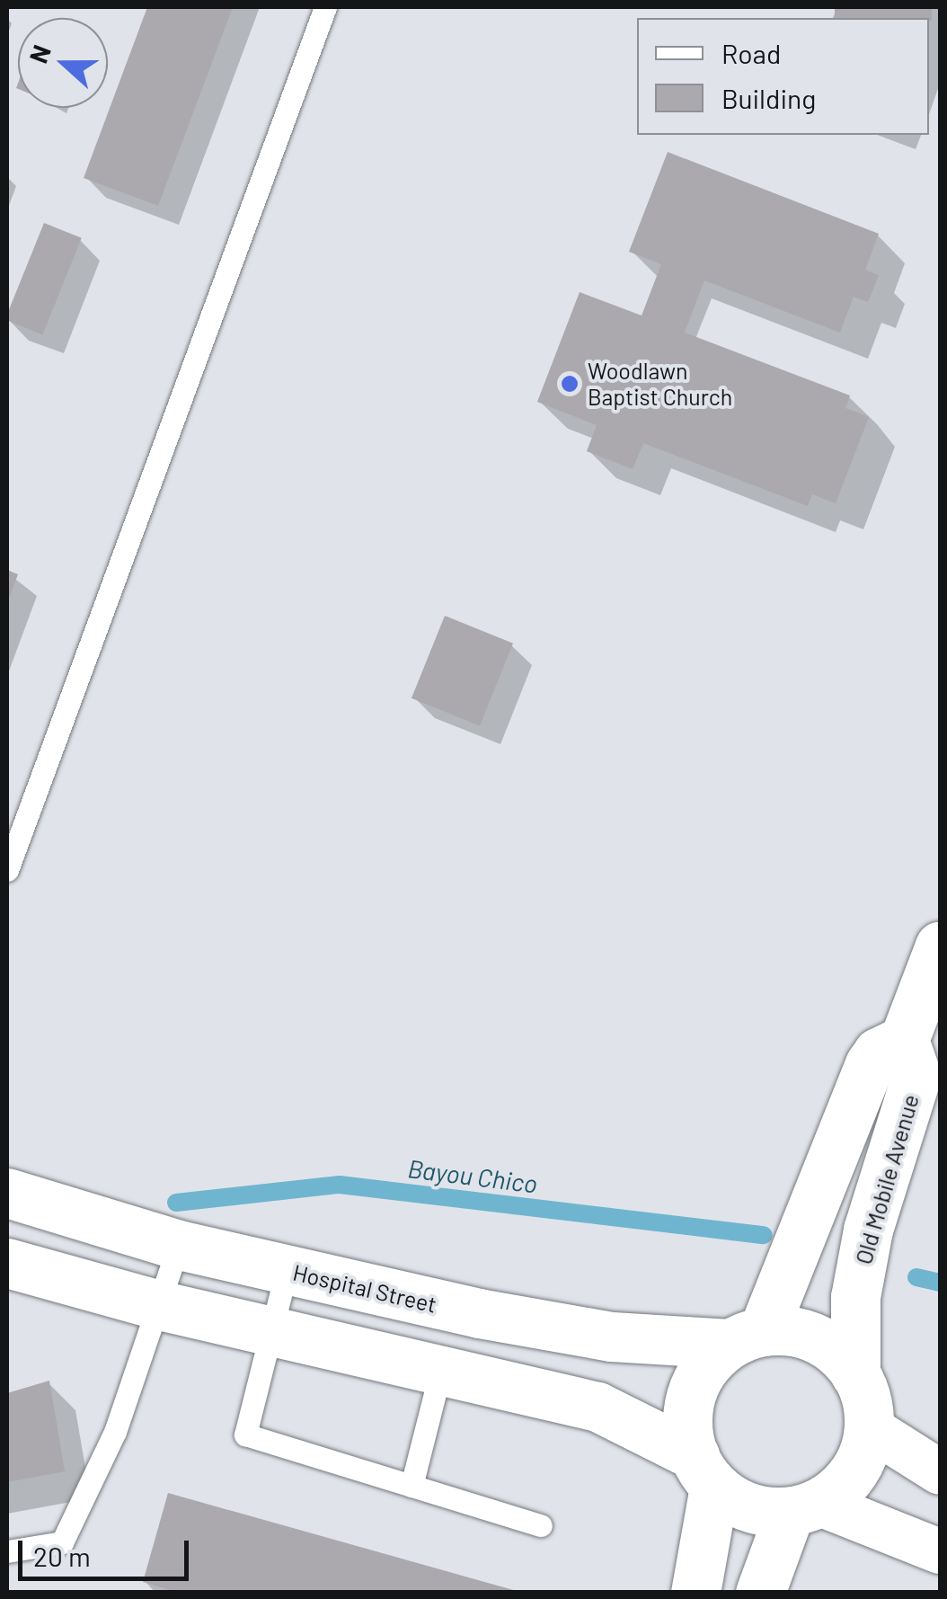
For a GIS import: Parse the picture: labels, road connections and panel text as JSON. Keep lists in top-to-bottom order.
{
  "streets": {
    "main road": ["Old Mobile Avenue", "Hospital Street"]
  },
  "crossings": [
    ["Old Mobile Avenue", "Hospital Street"]
  ],
  "water": ["Bayou Chico"],
  "places": ["Woodlawn Baptist Church"],
  "legend": ["Road", "Building"],
  "scale_bar": "20 m",
  "north": "left"
}
